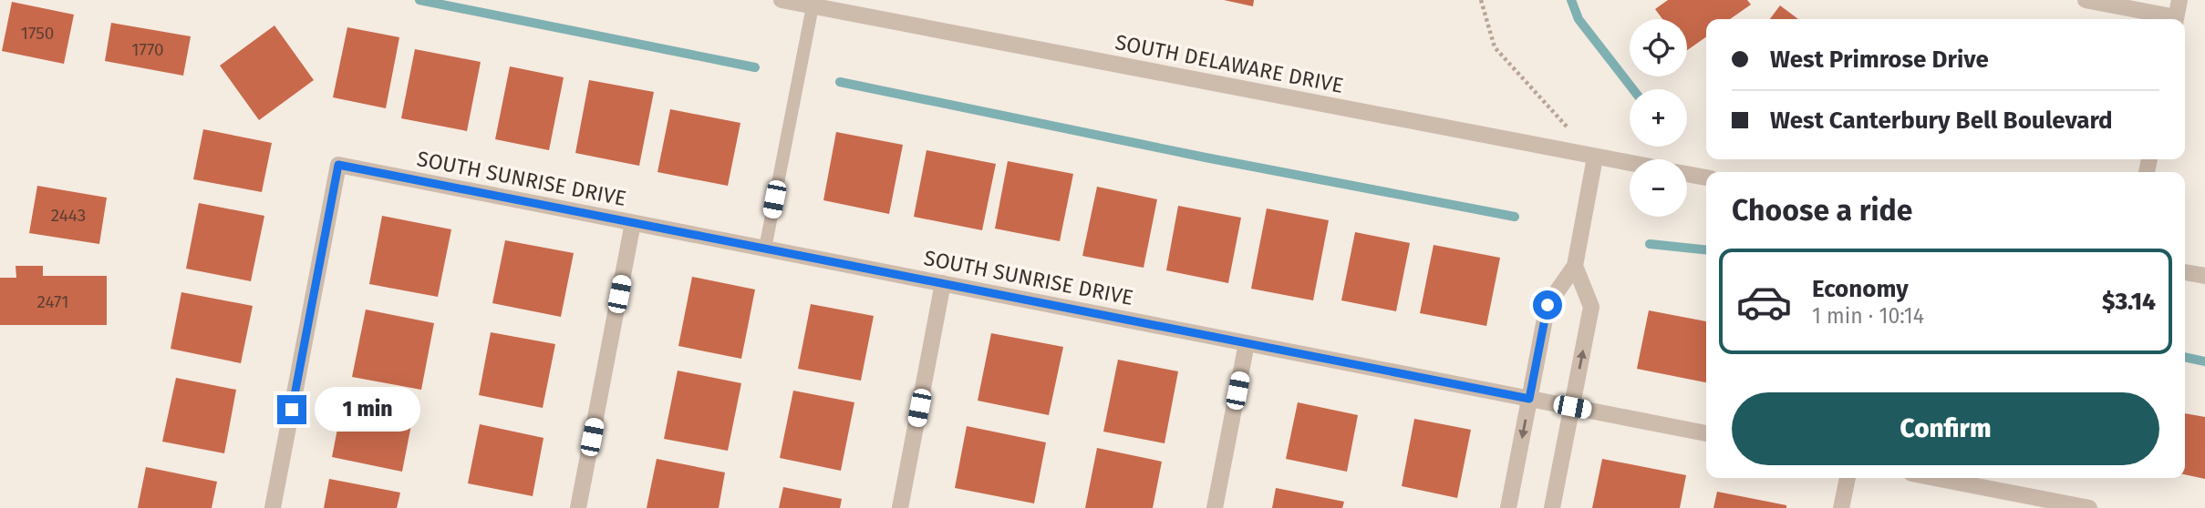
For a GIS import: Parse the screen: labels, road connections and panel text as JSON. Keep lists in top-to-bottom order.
{
  "streets": {
    "street": ["SOUTH DELAWARE DRIVE", "SOUTH SUNRISE DRIVE"]
  },
  "house_numbers": [
    "1750",
    "1770",
    "2443",
    "2471"
  ],
  "page": {
    "map_buttons": ["+", "−"],
    "banner": ["West Primrose Drive", "West Canterbury Bell Boulevard"],
    "heading": "Choose a ride",
    "list": [
      {
        "name": "Economy",
        "note": "1 min · 10:14",
        "value": "$3.14"
      }
    ],
    "buttons": "Confirm",
    "bubble": "1 min"
  }
}
